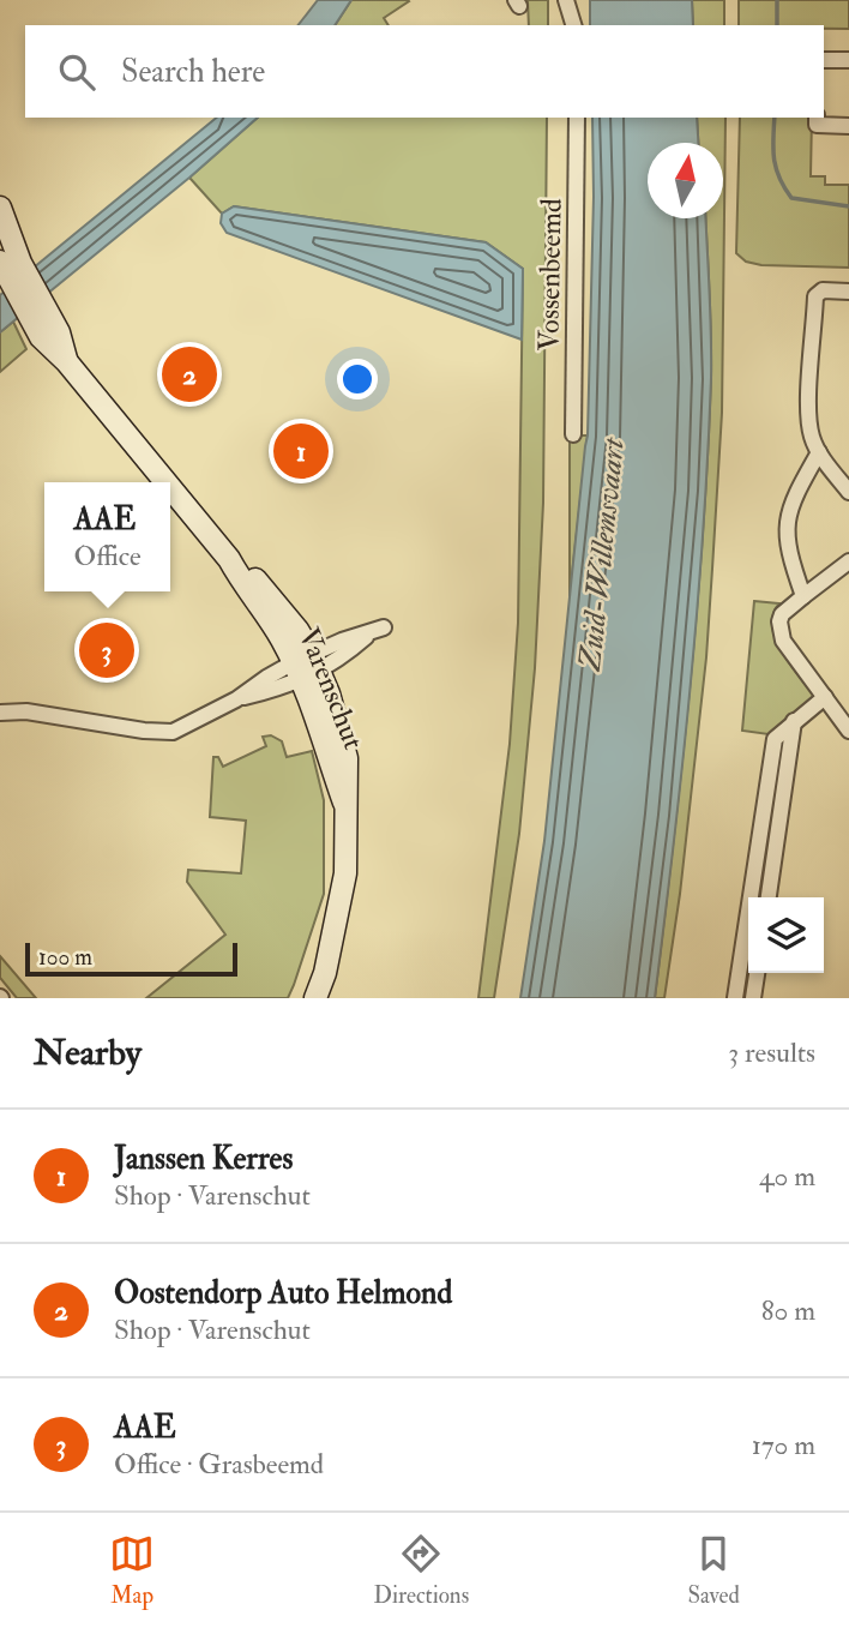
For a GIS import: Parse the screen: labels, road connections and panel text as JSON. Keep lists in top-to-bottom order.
{
  "streets": {
    "street": ["Vossenbeemd", "Varenschut"]
  },
  "water": ["Zuid-Willemsvaart"],
  "scale_bar": "100 m",
  "north": "top",
  "page": {
    "search": "Search here",
    "pins": ["2", "1", "3"],
    "popup": ["AAE", "Office"],
    "scale": "100 m",
    "heading": ["Nearby", "3 results"],
    "list": [
      {
        "mark": "1",
        "name": "Janssen Kerres",
        "note": "Shop · Varenschut",
        "value": "40 m"
      },
      {
        "mark": "2",
        "name": "Oostendorp Auto Helmond",
        "note": "Shop · Varenschut",
        "value": "80 m"
      },
      {
        "mark": "3",
        "name": "AAE",
        "note": "Office · Grasbeemd",
        "value": "170 m"
      }
    ],
    "nav": ["Map", "Directions", "Saved"]
  }
}
